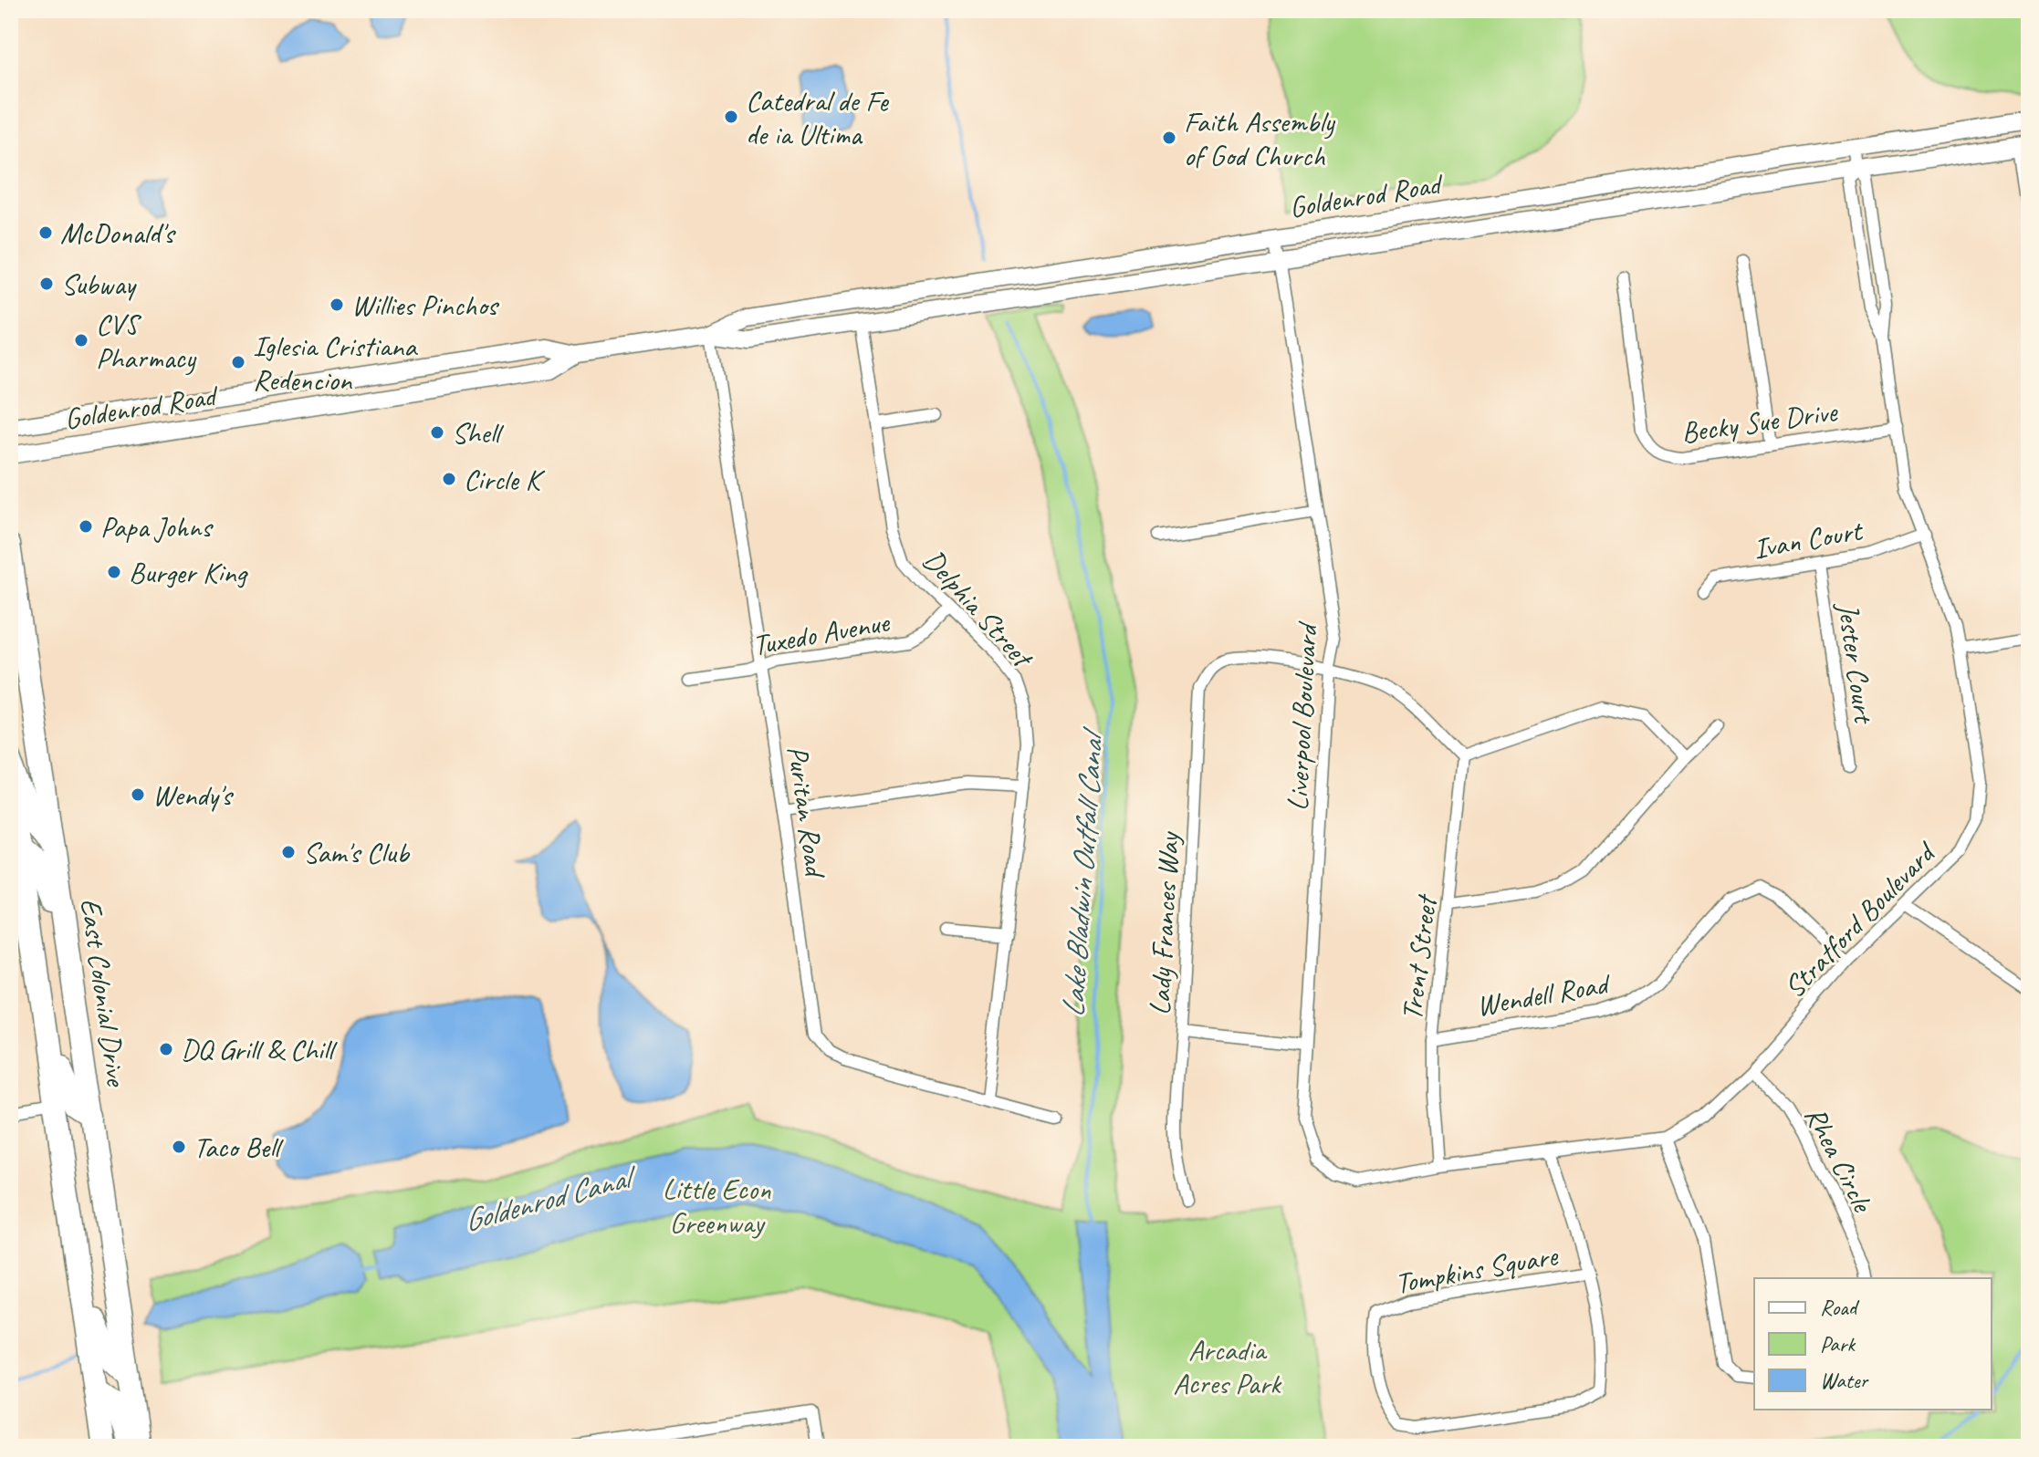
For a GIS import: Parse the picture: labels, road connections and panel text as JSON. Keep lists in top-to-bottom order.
{
  "streets": {
    "highway": ["East Colonial Drive"],
    "main road": ["Goldenrod Road"],
    "street": [
      "Becky Sue Drive",
      "Ivan Court",
      "Delphia Street",
      "Tuxedo Avenue",
      "Jester Court",
      "Liverpool Boulevard",
      "Puritan Road",
      "Stratford Boulevard",
      "Lady Frances Way",
      "Trent Street",
      "Wendell Road",
      "Rhea Circle",
      "Tompkins Square"
    ]
  },
  "crossings": [
    ["Goldenrod Road", "Delphia Street"],
    ["Goldenrod Road", "Liverpool Boulevard"],
    ["Goldenrod Road", "Puritan Road"],
    ["Goldenrod Road", "Stratford Boulevard"],
    ["Becky Sue Drive", "Stratford Boulevard"],
    ["Ivan Court", "Jester Court"],
    ["Ivan Court", "Stratford Boulevard"],
    ["Delphia Street", "Tuxedo Avenue"],
    ["Delphia Street", "Puritan Road"],
    ["Tuxedo Avenue", "Puritan Road"],
    ["Liverpool Boulevard", "Stratford Boulevard"],
    ["Liverpool Boulevard", "Lady Frances Way"],
    ["Stratford Boulevard", "Trent Street"],
    ["Stratford Boulevard", "Wendell Road"],
    ["Stratford Boulevard", "Rhea Circle"],
    ["Stratford Boulevard", "Tompkins Square"],
    ["Trent Street", "Wendell Road"]
  ],
  "water": ["Lake Bladwin Outfall Canal", "Goldenrod Canal"],
  "parks": ["Little Econ Greenway", "Arcadia Acres Park"],
  "places": [
    "Catedral de Fe de ia Ultima",
    "Faith Assembly of God Church",
    "McDonald's",
    "Subway",
    "Willies Pinchos",
    "CVS Pharmacy",
    "Iglesia Cristiana Redencion",
    "Shell",
    "Circle K",
    "Papa Johns",
    "Burger King",
    "Wendy's",
    "Sam's Club",
    "DQ Grill & Chill",
    "Taco Bell"
  ],
  "legend": ["Road", "Park", "Water"]
}
